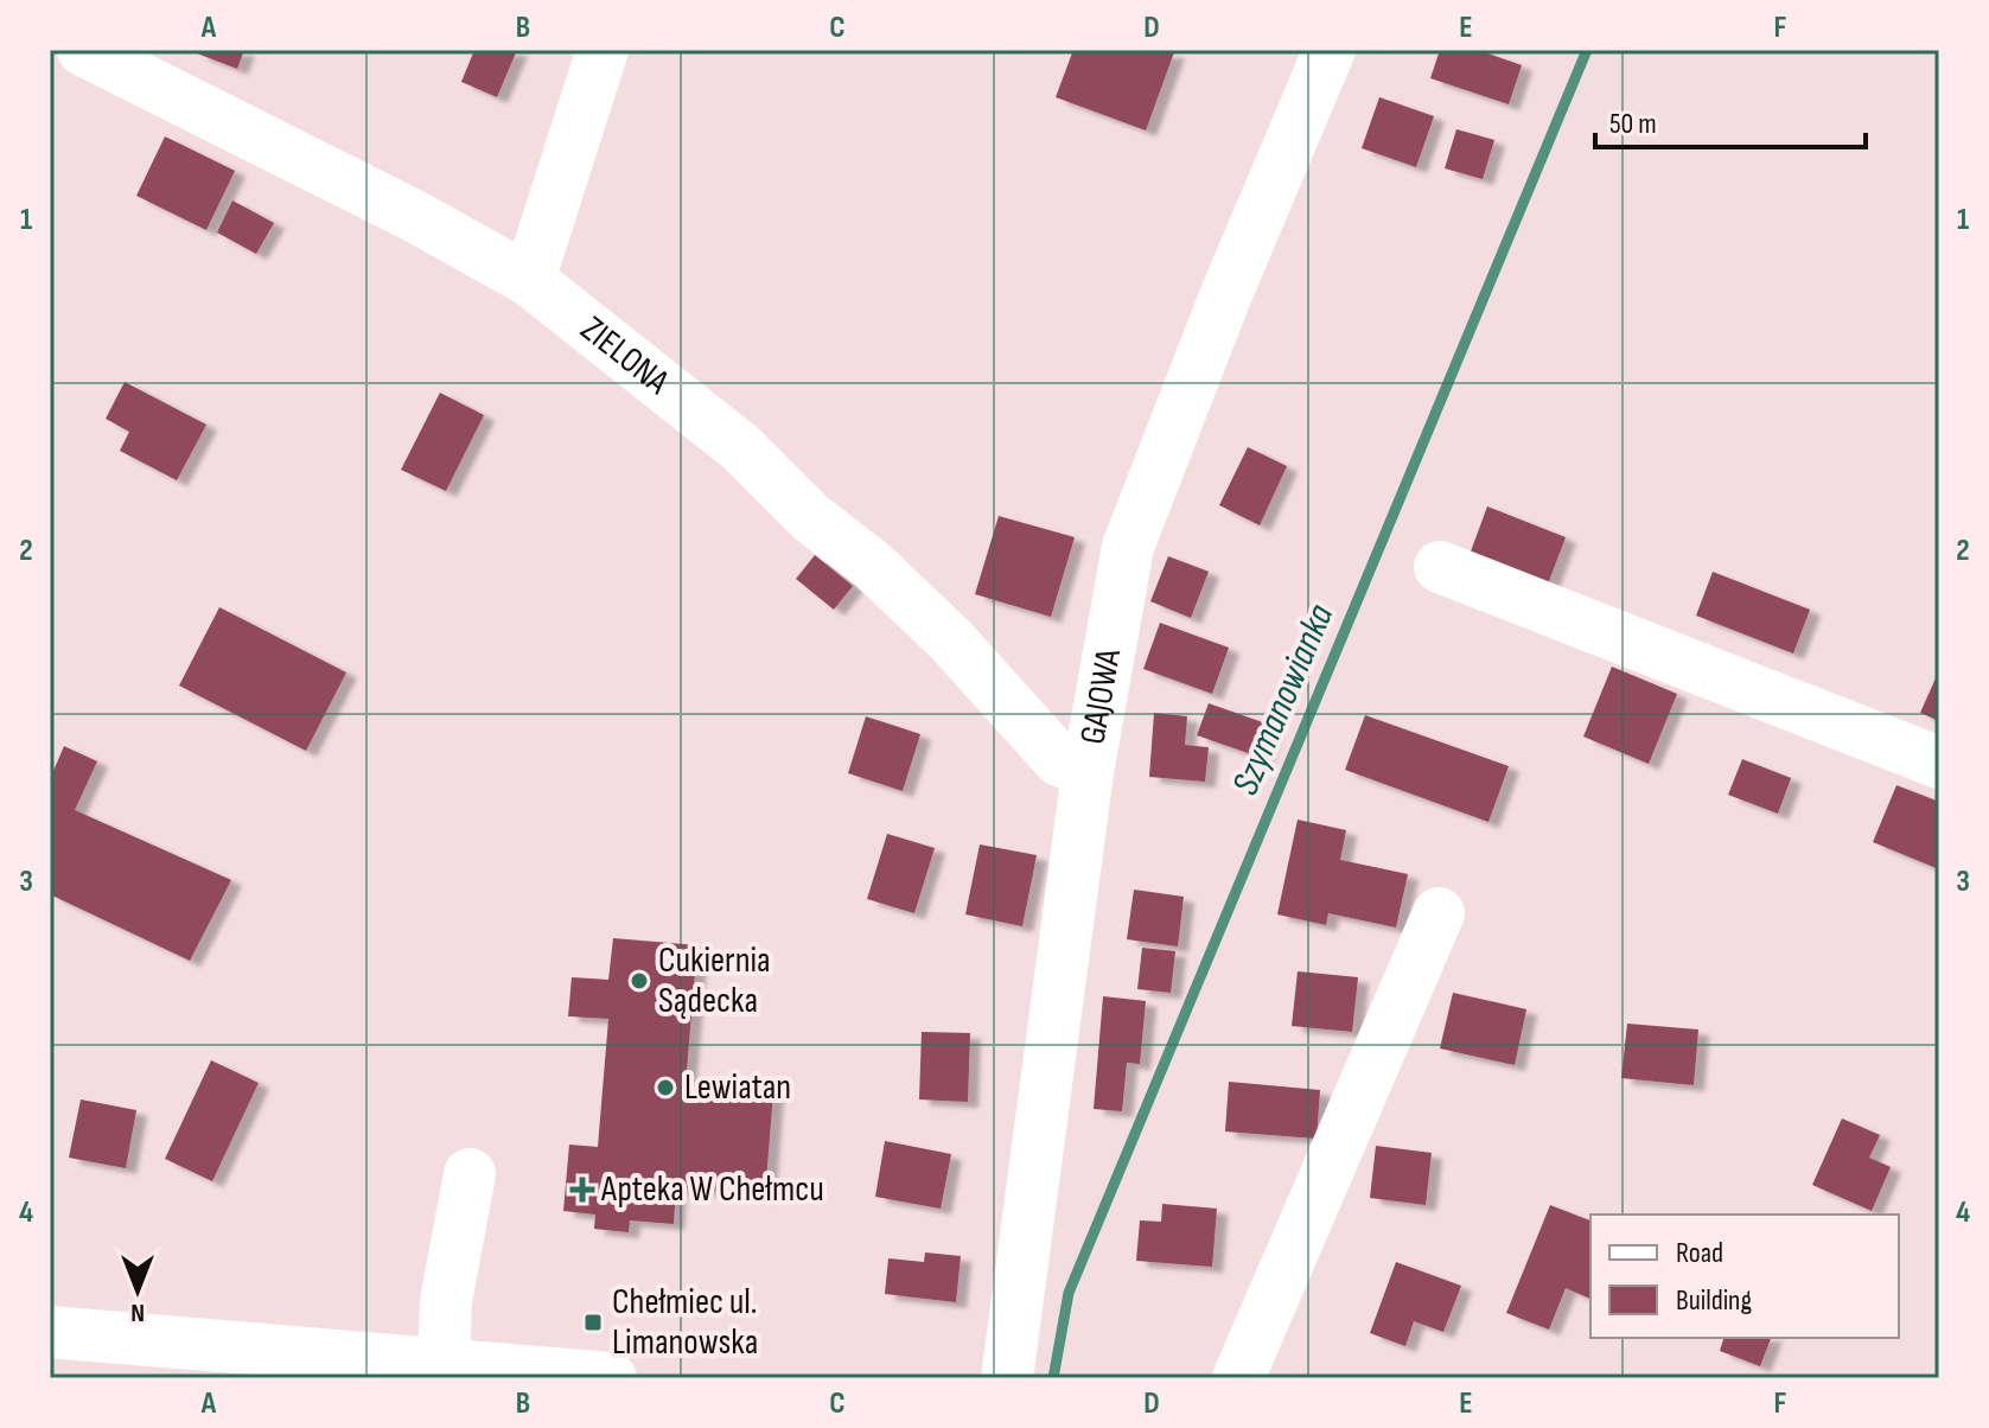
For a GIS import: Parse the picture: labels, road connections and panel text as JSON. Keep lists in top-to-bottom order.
{
  "streets": {
    "street": ["ZIELONA", "GAJOWA"]
  },
  "crossings": [
    ["ZIELONA", "GAJOWA"]
  ],
  "water": ["Szymanowianka"],
  "places": {
    "other": ["Cukiernia Sądecka", "Lewiatan"],
    "health": ["Apteka W Chełmcu"],
    "transit": ["Chełmiec ul. Limanowska"]
  },
  "legend": ["Road", "Building"],
  "scale_bar": "50 m",
  "north": "bottom",
  "grid": {
    "columns": [
      "A",
      "B",
      "C",
      "D",
      "E",
      "F"
    ],
    "rows": [
      "1",
      "2",
      "3",
      "4"
    ]
  }
}
